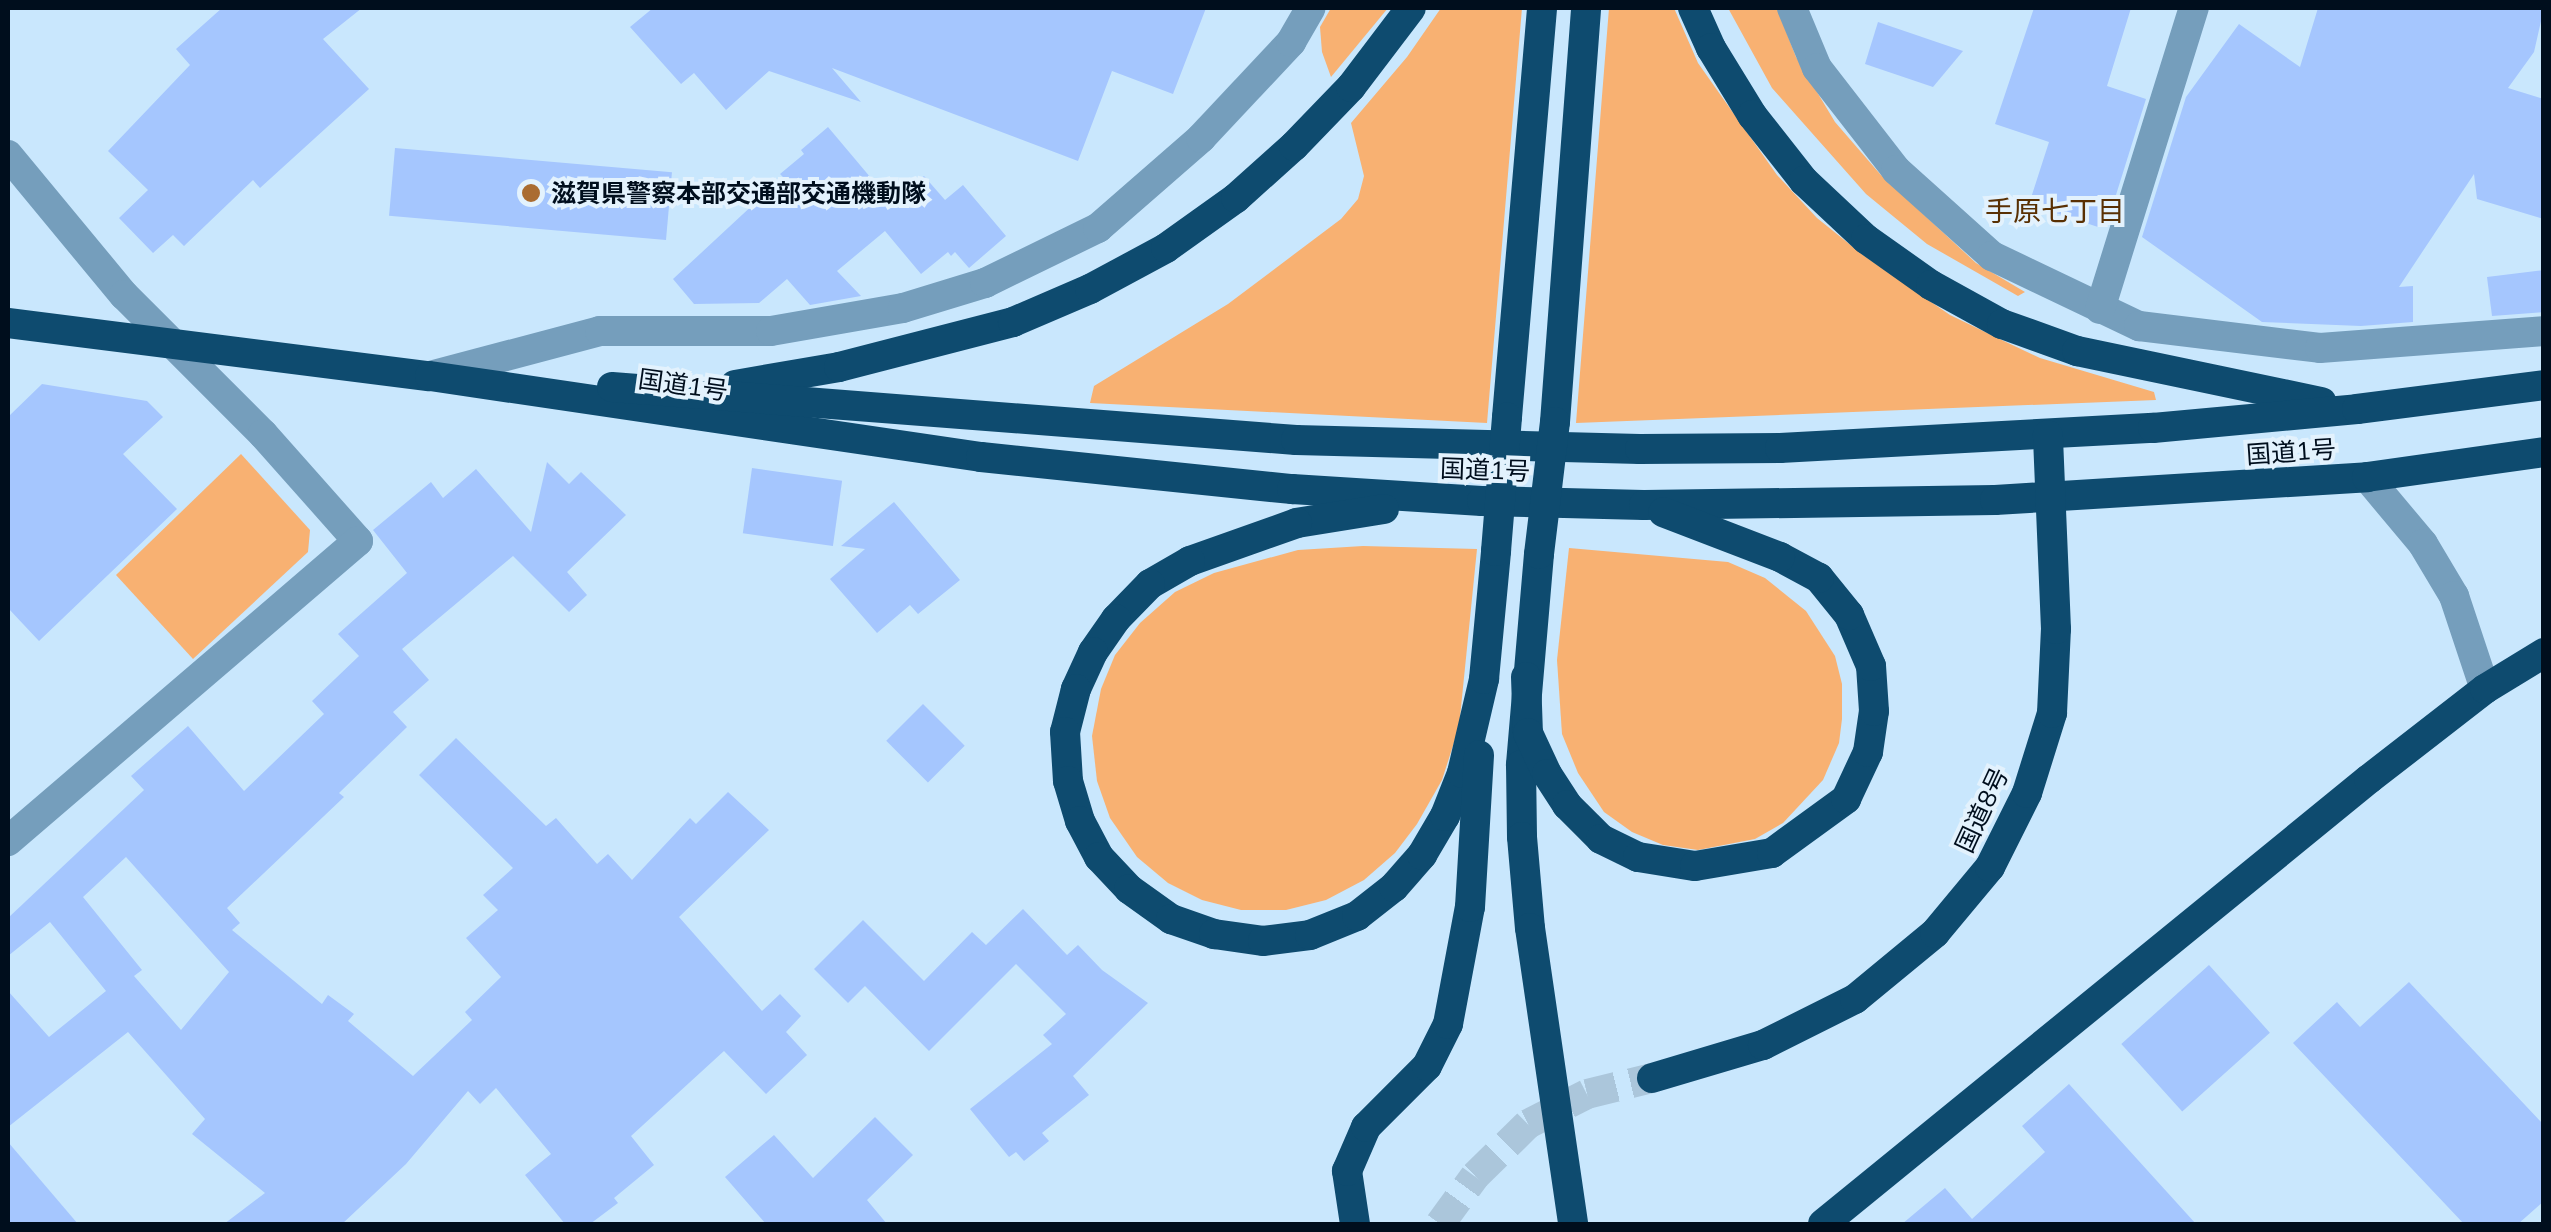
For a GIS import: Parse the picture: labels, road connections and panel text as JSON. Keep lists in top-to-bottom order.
{
  "streets": {
    "highway": ["国道1号", "国道8号"]
  },
  "crossings": [
    ["国道1号", "国道8号"]
  ],
  "districts": ["手原七丁目"],
  "places": ["滋賀県警察本部交通部交通機動隊"]
}
